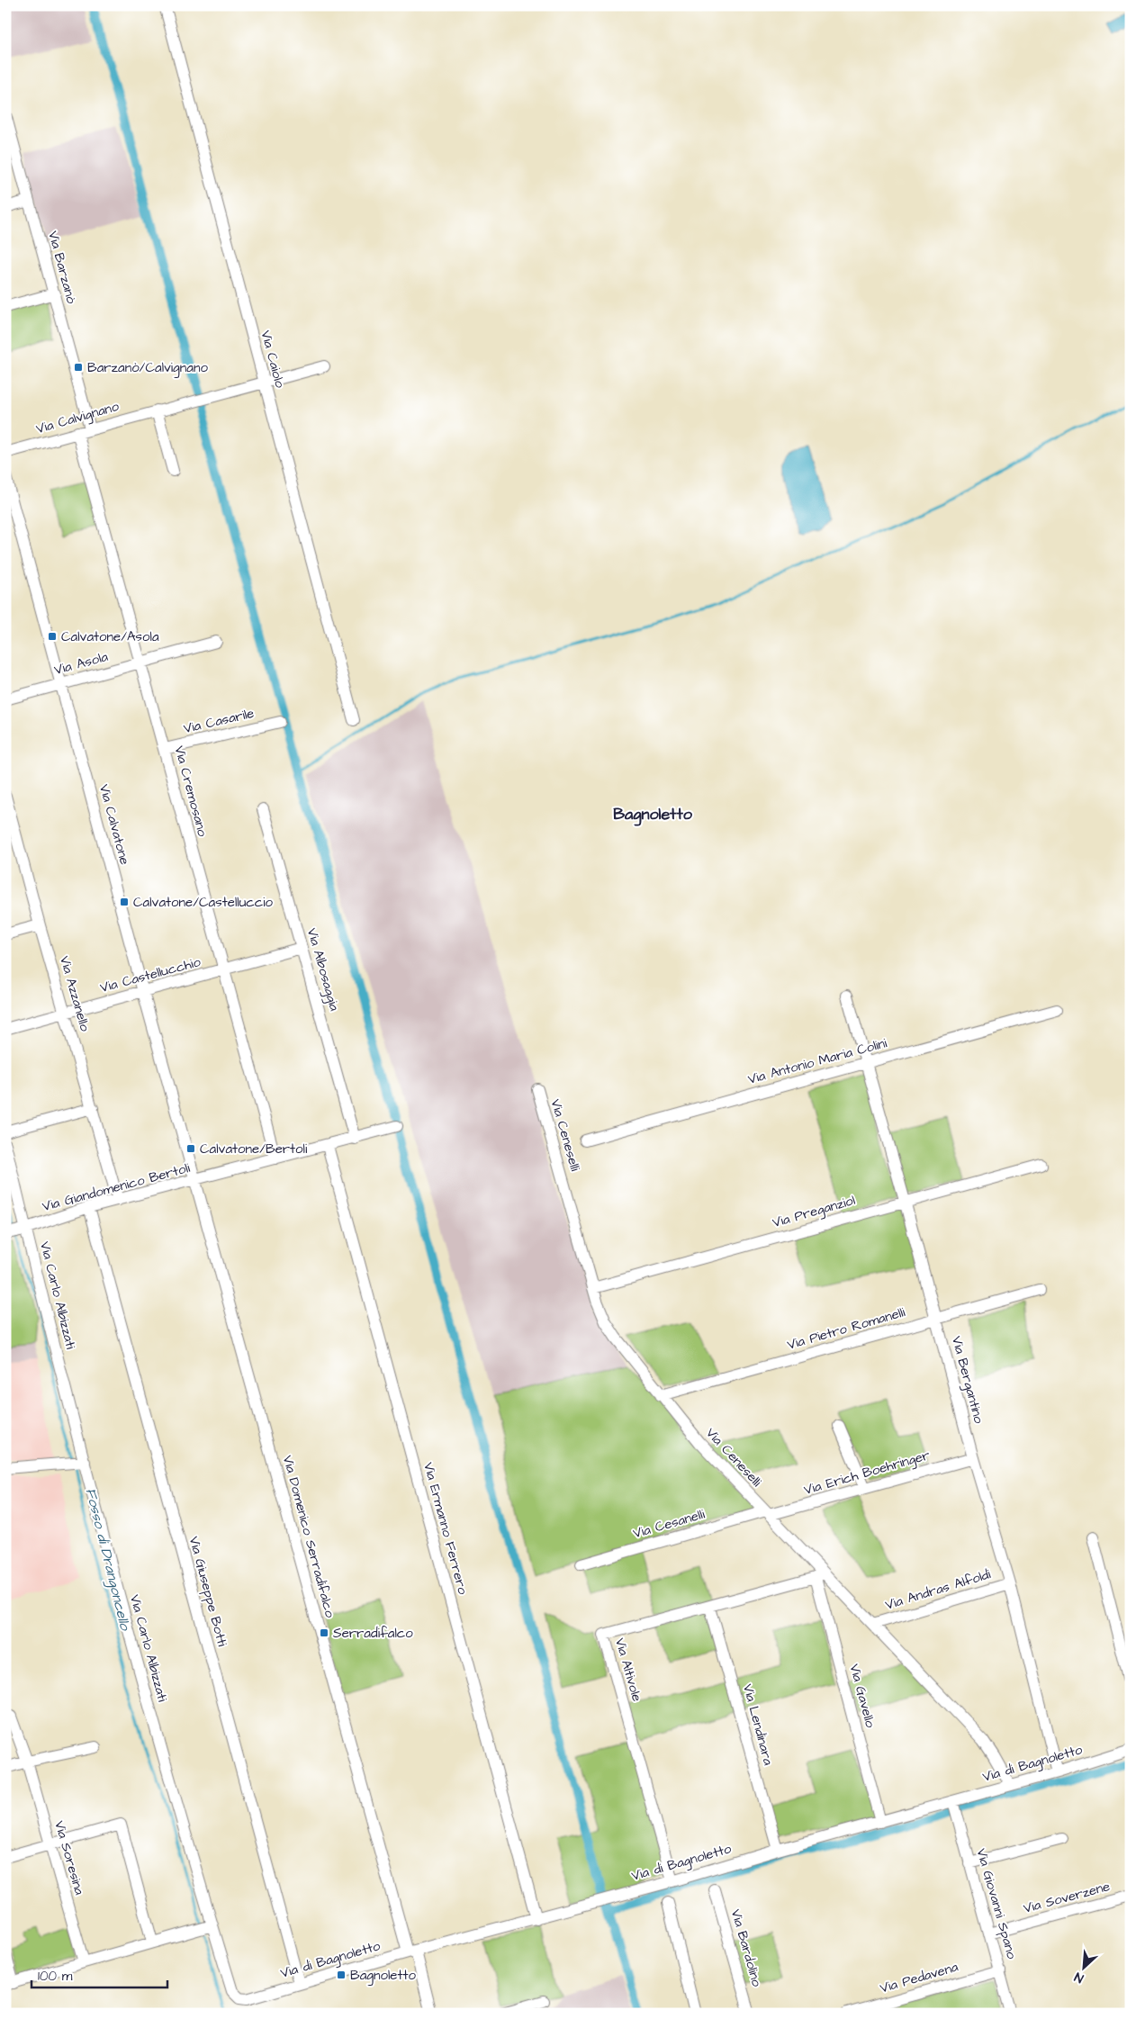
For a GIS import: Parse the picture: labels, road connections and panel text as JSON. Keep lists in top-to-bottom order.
{
  "streets": {
    "street": [
      "Via Barzanò",
      "Via Caiolo",
      "Via Calvignano",
      "Via Asola",
      "Via Casarile",
      "Via Cremosano",
      "Via Calvatone",
      "Via Albosaggia",
      "Via Castellucchio",
      "Via Azzanello",
      "Via Antonio Maria Colini",
      "Via Ceneselli",
      "Via Giandomenico Bertoli",
      "Via Preganziol",
      "Via Carlo Albizzati",
      "Via Pietro Romanelli",
      "Via Bergantino",
      "Via Erich Boehringer",
      "Via Cesanelli",
      "Via Ermanno Ferrero",
      "Via Domenico Serradifalco",
      "Via Andras Alfoldi",
      "Via Giuseppe Botti",
      "Via Altivole",
      "Via Gavello",
      "Via Lendinara",
      "Via di Bagnoletto",
      "Via Soresina",
      "Via Soverzene",
      "Via Giovanni Spano",
      "Via Bardolino",
      "Via Pedavena"
    ]
  },
  "crossings": [
    ["Via Barzanò", "Via Calvignano"],
    ["Via Caiolo", "Via Calvignano"],
    ["Via Calvignano", "Via Cremosano"],
    ["Via Asola", "Via Cremosano"],
    ["Via Asola", "Via Calvatone"],
    ["Via Casarile", "Via Cremosano"],
    ["Via Cremosano", "Via Castellucchio"],
    ["Via Cremosano", "Via Giandomenico Bertoli"],
    ["Via Calvatone", "Via Castellucchio"],
    ["Via Calvatone", "Via Giandomenico Bertoli"],
    ["Via Calvatone", "Via Domenico Serradifalco"],
    ["Via Albosaggia", "Via Castellucchio"],
    ["Via Albosaggia", "Via Giandomenico Bertoli"],
    ["Via Castellucchio", "Via Azzanello"],
    ["Via Azzanello", "Via Giandomenico Bertoli"],
    ["Via Antonio Maria Colini", "Via Bergantino"],
    ["Via Ceneselli", "Via Preganziol"],
    ["Via Ceneselli", "Via Pietro Romanelli"],
    ["Via Ceneselli", "Via Erich Boehringer"],
    ["Via Ceneselli", "Via Cesanelli"],
    ["Via Ceneselli", "Via Andras Alfoldi"],
    ["Via Ceneselli", "Via Altivole"],
    ["Via Ceneselli", "Via Gavello"],
    ["Via Ceneselli", "Via di Bagnoletto"],
    ["Via Giandomenico Bertoli", "Via Carlo Albizzati"],
    ["Via Giandomenico Bertoli", "Via Ermanno Ferrero"],
    ["Via Giandomenico Bertoli", "Via Domenico Serradifalco"],
    ["Via Giandomenico Bertoli", "Via Giuseppe Botti"],
    ["Via Preganziol", "Via Bergantino"],
    ["Via Carlo Albizzati", "Via di Bagnoletto"],
    ["Via Pietro Romanelli", "Via Bergantino"],
    ["Via Bergantino", "Via Erich Boehringer"],
    ["Via Bergantino", "Via Andras Alfoldi"],
    ["Via Bergantino", "Via di Bagnoletto"],
    ["Via Erich Boehringer", "Via Cesanelli"],
    ["Via Ermanno Ferrero", "Via di Bagnoletto"],
    ["Via Domenico Serradifalco", "Via di Bagnoletto"],
    ["Via Giuseppe Botti", "Via di Bagnoletto"],
    ["Via Altivole", "Via Gavello"],
    ["Via Altivole", "Via Lendinara"],
    ["Via Altivole", "Via di Bagnoletto"],
    ["Via Gavello", "Via di Bagnoletto"],
    ["Via Lendinara", "Via di Bagnoletto"],
    ["Via di Bagnoletto", "Via Giovanni Spano"],
    ["Via Soverzene", "Via Giovanni Spano"],
    ["Via Giovanni Spano", "Via Pedavena"]
  ],
  "districts": ["Bagnoletto"],
  "water": ["Fosso di Drangoncello"],
  "places": {
    "transit": [
      "Barzanò/Calvignano",
      "Calvatone/Asola",
      "Calvatone/Castelluccio",
      "Calvatone/Bertoli",
      "Serradifalco",
      "Bagnoletto"
    ]
  },
  "scale_bar": "100 m",
  "north": "bottom left"
}
